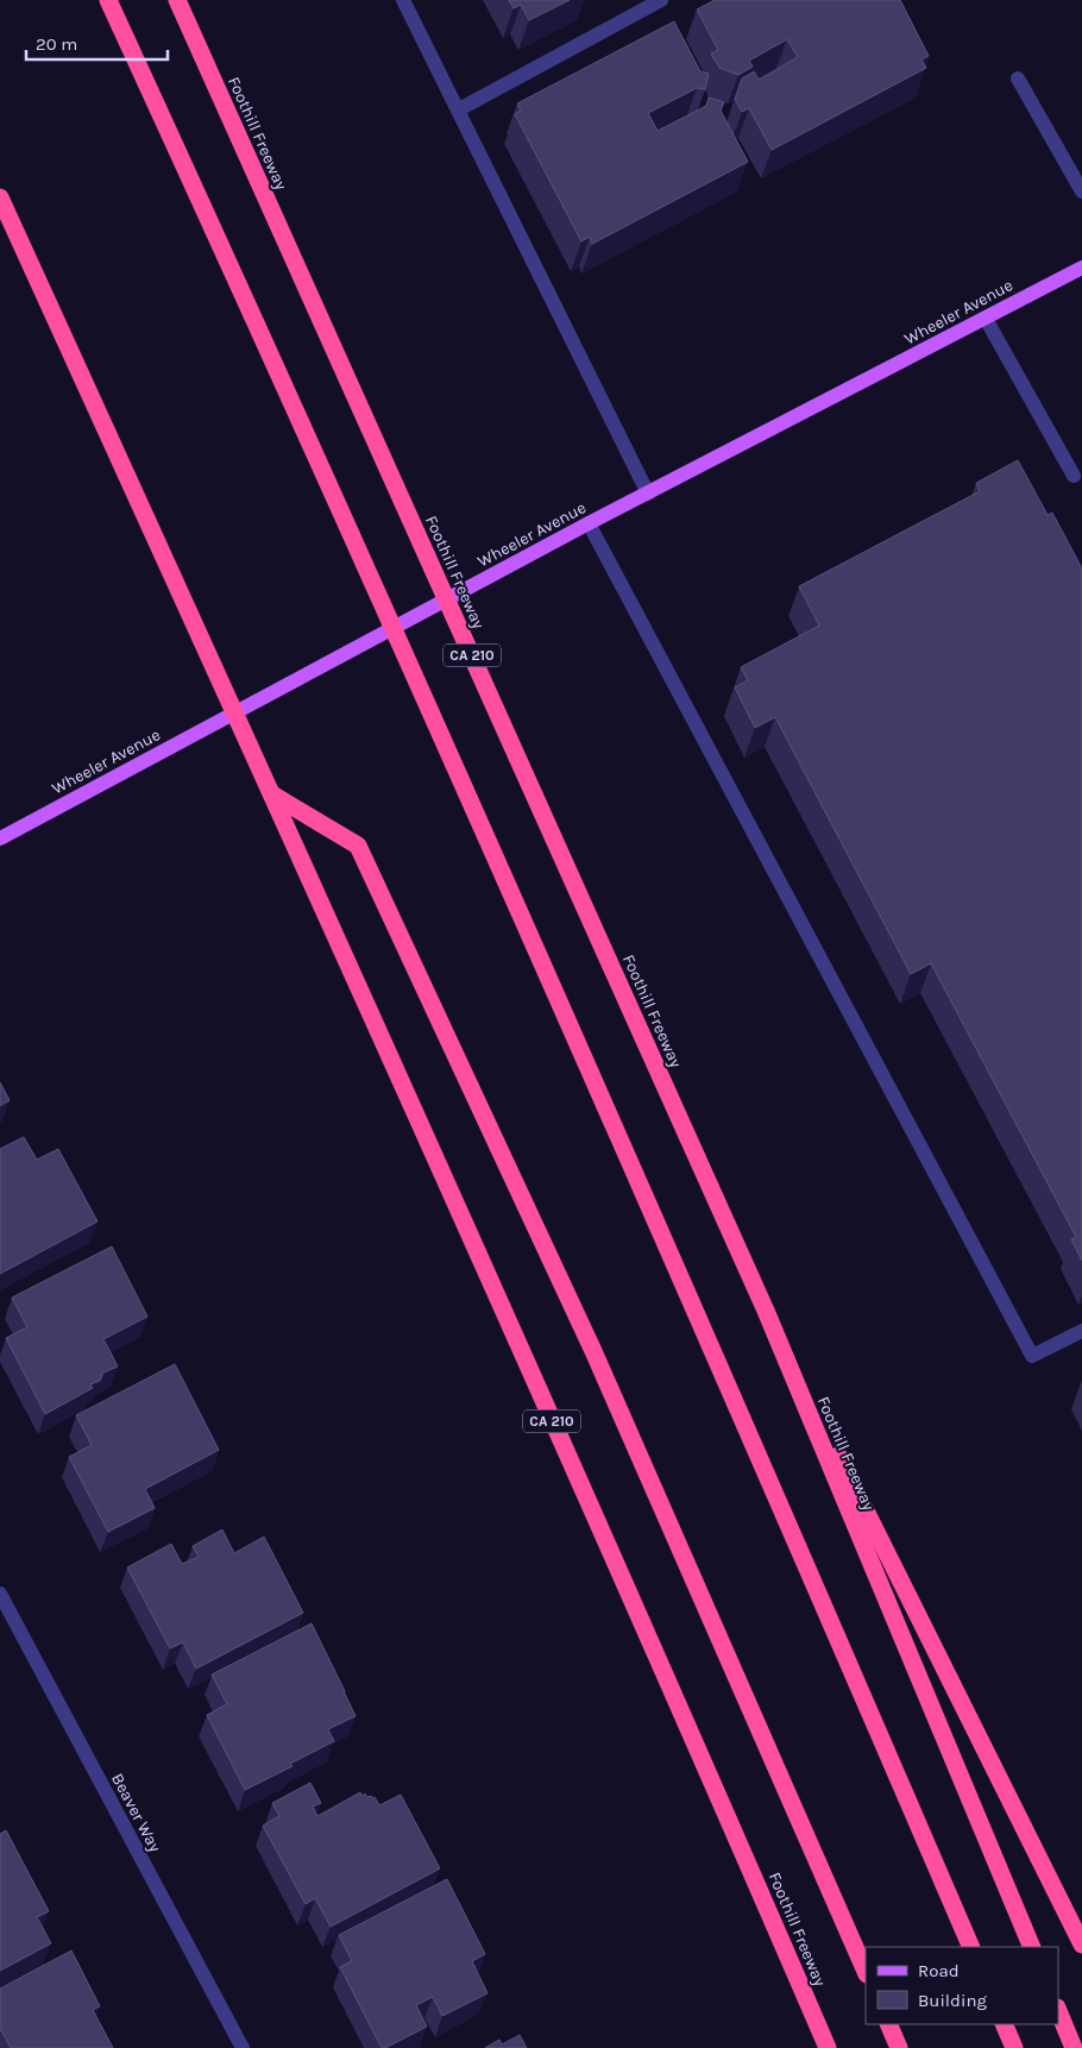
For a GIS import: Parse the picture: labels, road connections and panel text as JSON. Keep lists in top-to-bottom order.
{
  "streets": {
    "highway": ["Foothill Freeway", "CA 210"],
    "main road": ["Wheeler Avenue"],
    "street": ["Beaver Way"]
  },
  "legend": ["Road", "Building"],
  "scale_bar": "20 m"
}
